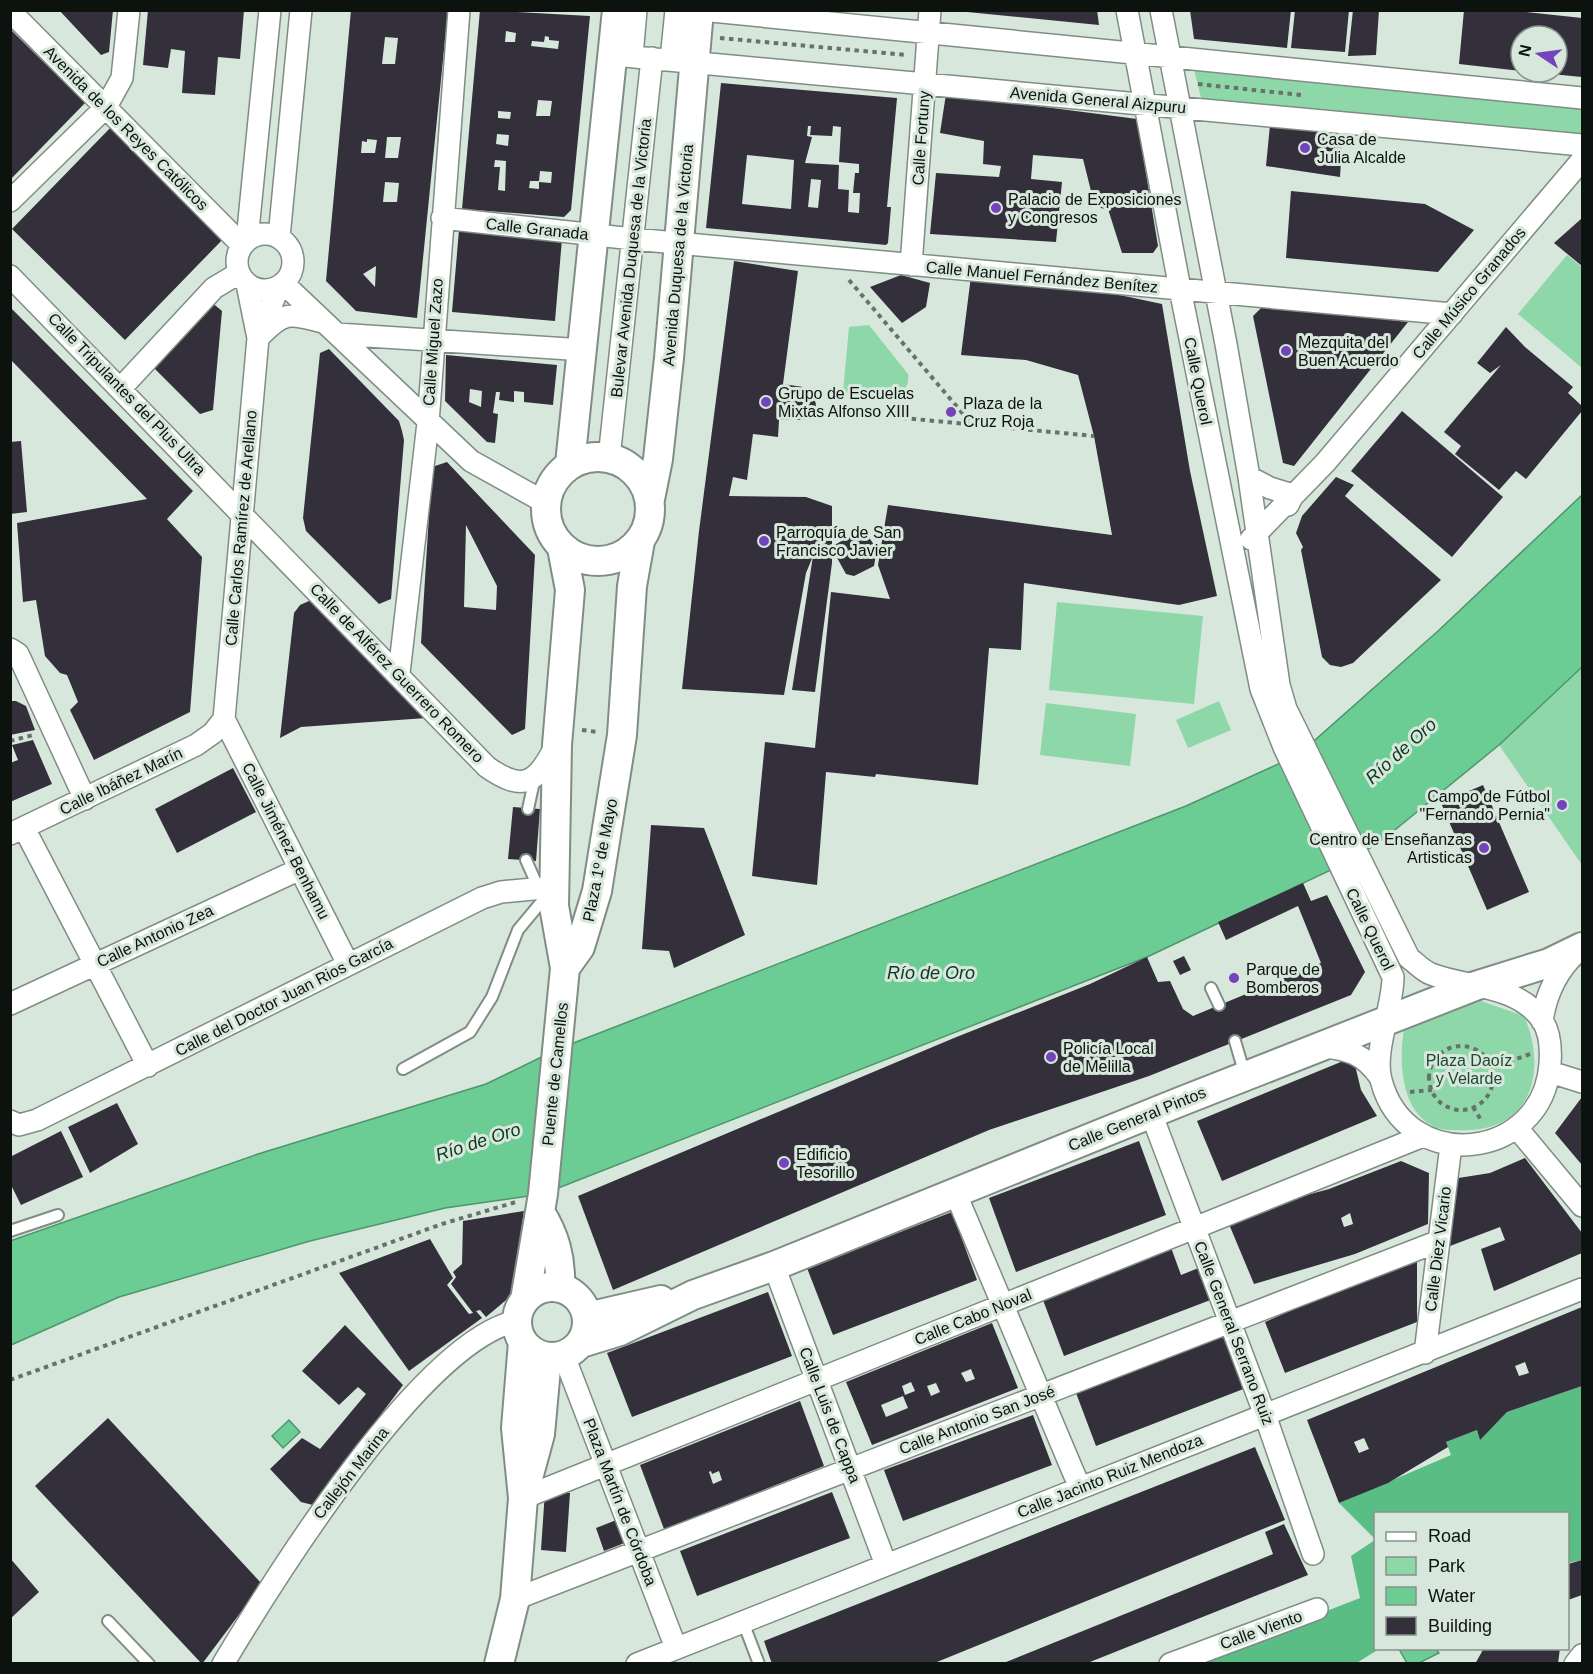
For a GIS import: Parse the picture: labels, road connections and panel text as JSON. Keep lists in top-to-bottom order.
{
  "streets": {
    "main road": [
      "Avenida Duquesa de la Victoria",
      "Plaza 1º de Mayo",
      "Puente de Camellos",
      "Calle General Pintos"
    ],
    "street": [
      "Avenida General Aizpuru",
      "Avenida de los Reyes Católicos",
      "Calle Fortuny",
      "Calle Granada",
      "Bulevar Avenida Duquesa de la Victoria",
      "Calle Manuel Fernández Benítez",
      "Calle Músico Granados",
      "Calle Miguel Zazo",
      "Calle Querol",
      "Calle Tripulantes del Plus Ultra",
      "Calle Carlos Ramírez de Arellano",
      "Calle de Alférez Guerrero Romero",
      "Calle Ibáñez Marín",
      "Calle Jiménez Benhamu",
      "Calle Antonio Zea",
      "Calle del Doctor Juan Rios García",
      "Calle Diez Vicario",
      "Calle Cabo Noval",
      "Calle General Serrano Ruiz",
      "Calle Luis de Cappa",
      "Calle Antonio San José",
      "Callejón Marina",
      "Calle Jacinto Ruiz Mendoza",
      "Plaza Martín de Córdoba",
      "Calle Viento"
    ]
  },
  "crossings": [
    ["Avenida General Aizpuru", "Calle Fortuny"],
    ["Avenida General Aizpuru", "Avenida Duquesa de la Victoria"],
    ["Avenida General Aizpuru", "Bulevar Avenida Duquesa de la Victoria"],
    ["Avenida General Aizpuru", "Calle Querol"],
    ["Avenida de los Reyes Católicos", "Calle Carlos Ramírez de Arellano"],
    ["Calle Fortuny", "Calle Manuel Fernández Benítez"],
    ["Calle Granada", "Avenida Duquesa de la Victoria"],
    ["Calle Granada", "Bulevar Avenida Duquesa de la Victoria"],
    ["Calle Granada", "Calle Manuel Fernández Benítez"],
    ["Calle Granada", "Calle Miguel Zazo"],
    ["Avenida Duquesa de la Victoria", "Bulevar Avenida Duquesa de la Victoria"],
    ["Avenida Duquesa de la Victoria", "Calle Manuel Fernández Benítez"],
    ["Avenida Duquesa de la Victoria", "Plaza 1º de Mayo"],
    ["Bulevar Avenida Duquesa de la Victoria", "Calle Manuel Fernández Benítez"],
    ["Bulevar Avenida Duquesa de la Victoria", "Plaza 1º de Mayo"],
    ["Calle Manuel Fernández Benítez", "Calle Músico Granados"],
    ["Calle Manuel Fernández Benítez", "Calle Querol"],
    ["Calle Músico Granados", "Calle Querol"],
    ["Calle Miguel Zazo", "Calle de Alférez Guerrero Romero"],
    ["Calle Querol", "Calle General Pintos"],
    ["Calle Tripulantes del Plus Ultra", "Calle Carlos Ramírez de Arellano"],
    ["Calle Tripulantes del Plus Ultra", "Calle de Alférez Guerrero Romero"],
    ["Calle Carlos Ramírez de Arellano", "Calle de Alférez Guerrero Romero"],
    ["Calle Carlos Ramírez de Arellano", "Calle Ibáñez Marín"],
    ["Calle Carlos Ramírez de Arellano", "Calle Jiménez Benhamu"],
    ["Calle Ibáñez Marín", "Calle Jiménez Benhamu"],
    ["Calle Jiménez Benhamu", "Calle Antonio Zea"],
    ["Calle Jiménez Benhamu", "Calle del Doctor Juan Rios García"],
    ["Plaza 1º de Mayo", "Calle del Doctor Juan Rios García"],
    ["Plaza 1º de Mayo", "Puente de Camellos"],
    ["Calle General Pintos", "Calle General Serrano Ruiz"],
    ["Calle General Pintos", "Calle Luis de Cappa"],
    ["Calle General Pintos", "Callejón Marina"],
    ["Calle General Pintos", "Plaza Martín de Córdoba"],
    ["Calle Diez Vicario", "Calle Antonio San José"],
    ["Calle Diez Vicario", "Calle Jacinto Ruiz Mendoza"],
    ["Calle Cabo Noval", "Calle General Serrano Ruiz"],
    ["Calle Cabo Noval", "Calle Luis de Cappa"],
    ["Calle Cabo Noval", "Plaza Martín de Córdoba"],
    ["Calle General Serrano Ruiz", "Calle Antonio San José"],
    ["Calle General Serrano Ruiz", "Calle Jacinto Ruiz Mendoza"],
    ["Calle Luis de Cappa", "Calle Antonio San José"],
    ["Calle Luis de Cappa", "Calle Jacinto Ruiz Mendoza"],
    ["Calle Antonio San José", "Plaza Martín de Córdoba"],
    ["Callejón Marina", "Plaza Martín de Córdoba"],
    ["Calle Jacinto Ruiz Mendoza", "Plaza Martín de Córdoba"]
  ],
  "water": ["Río de Oro"],
  "parks": ["Plaza Daoíz y Velarde"],
  "places": [
    "Casa de Julia Alcalde",
    "Palacio de Exposiciones y Congresos",
    "Mezquita del Buen Acuerdo",
    "Grupo de Escuelas Mixtas Alfonso XIII",
    "Plaza de la Cruz Roja",
    "Parroquía de San Francisco Javier",
    "Campo de Fútbol \"Fernando Pernia\"",
    "Centro de Enseñanzas Artisticas",
    "Parque de Bomberos",
    "Policía Local de Melilla",
    "Edificio Tesorillo"
  ],
  "legend": [
    "Road",
    "Park",
    "Water",
    "Building"
  ],
  "north": "left"
}
